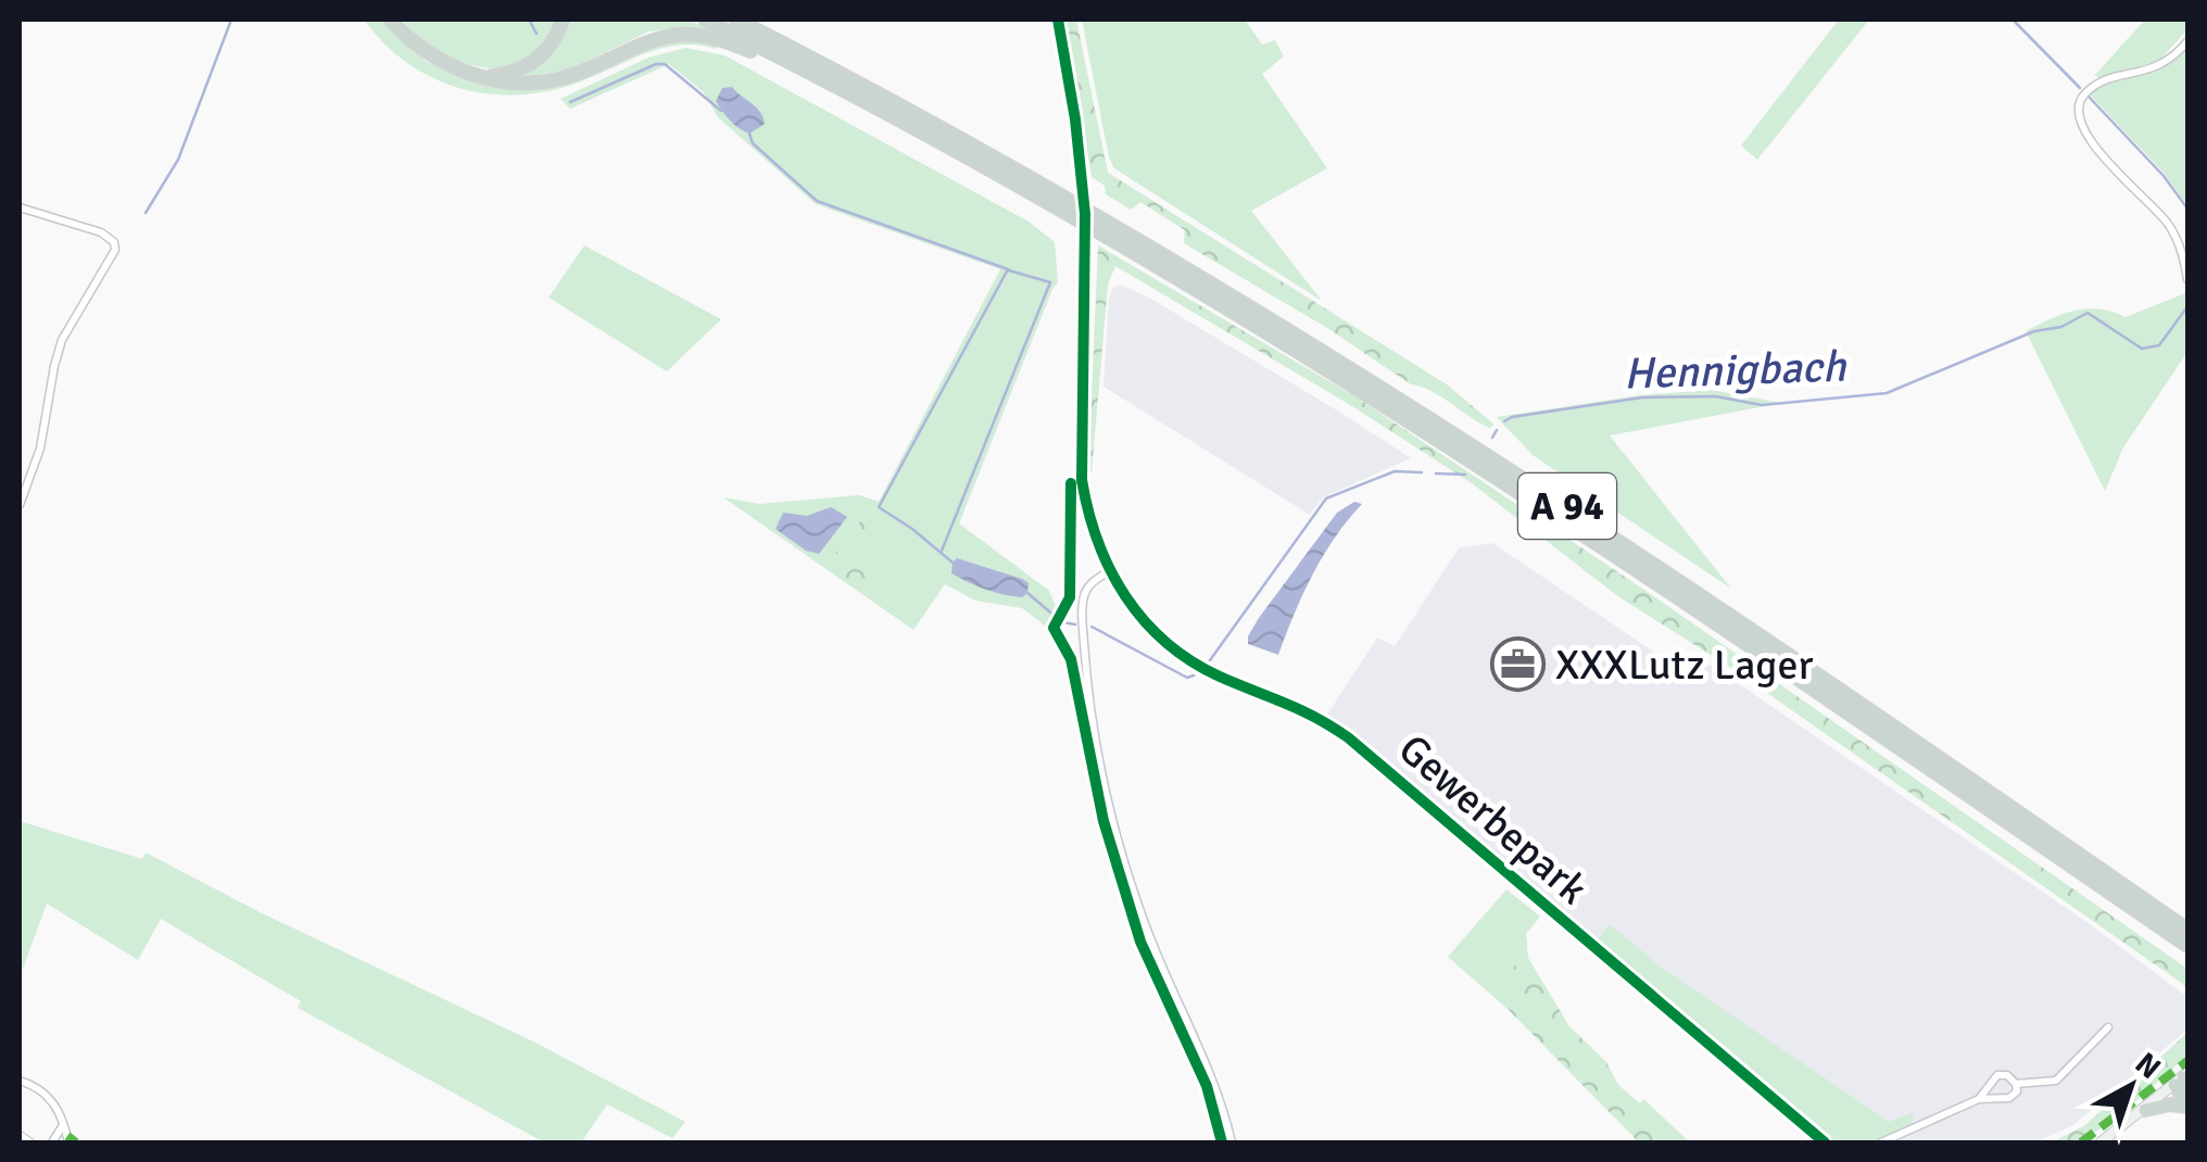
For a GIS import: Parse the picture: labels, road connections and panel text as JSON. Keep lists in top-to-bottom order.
{
  "streets": {
    "highway": ["A 94"],
    "street": ["Gewerbepark"]
  },
  "water": ["Hennigbach"],
  "places": {
    "office": ["XXXLutz Lager"]
  },
  "north": "top right"
}
